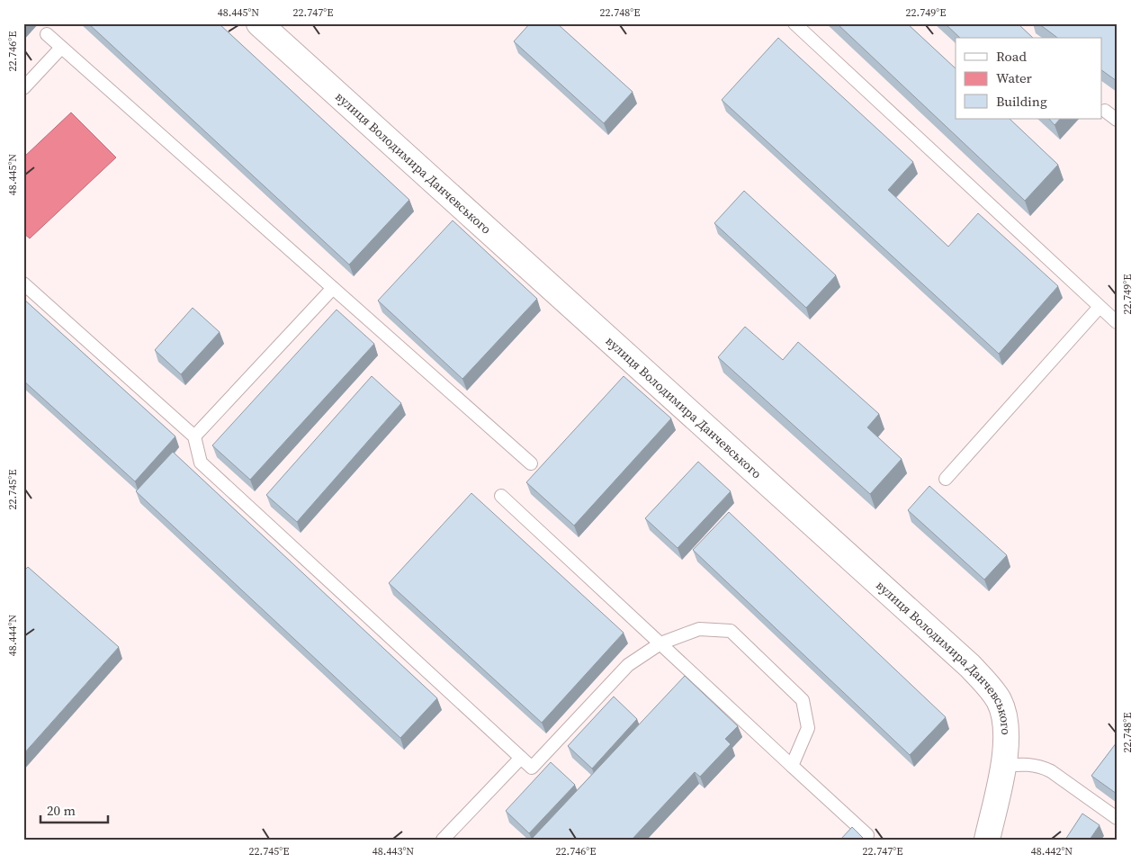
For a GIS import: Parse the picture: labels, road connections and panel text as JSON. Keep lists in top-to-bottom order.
{
  "streets": {
    "street": ["вулиця Володимира Данчевського"]
  },
  "legend": ["Road", "Water", "Building"],
  "scale_bar": "20 m",
  "coordinates": [
    "48.445°N",
    "22.747°E",
    "22.748°E",
    "22.749°E",
    "22.746°E",
    "22.745°E",
    "48.444°N",
    "48.443°N",
    "48.442°N"
  ]
}
